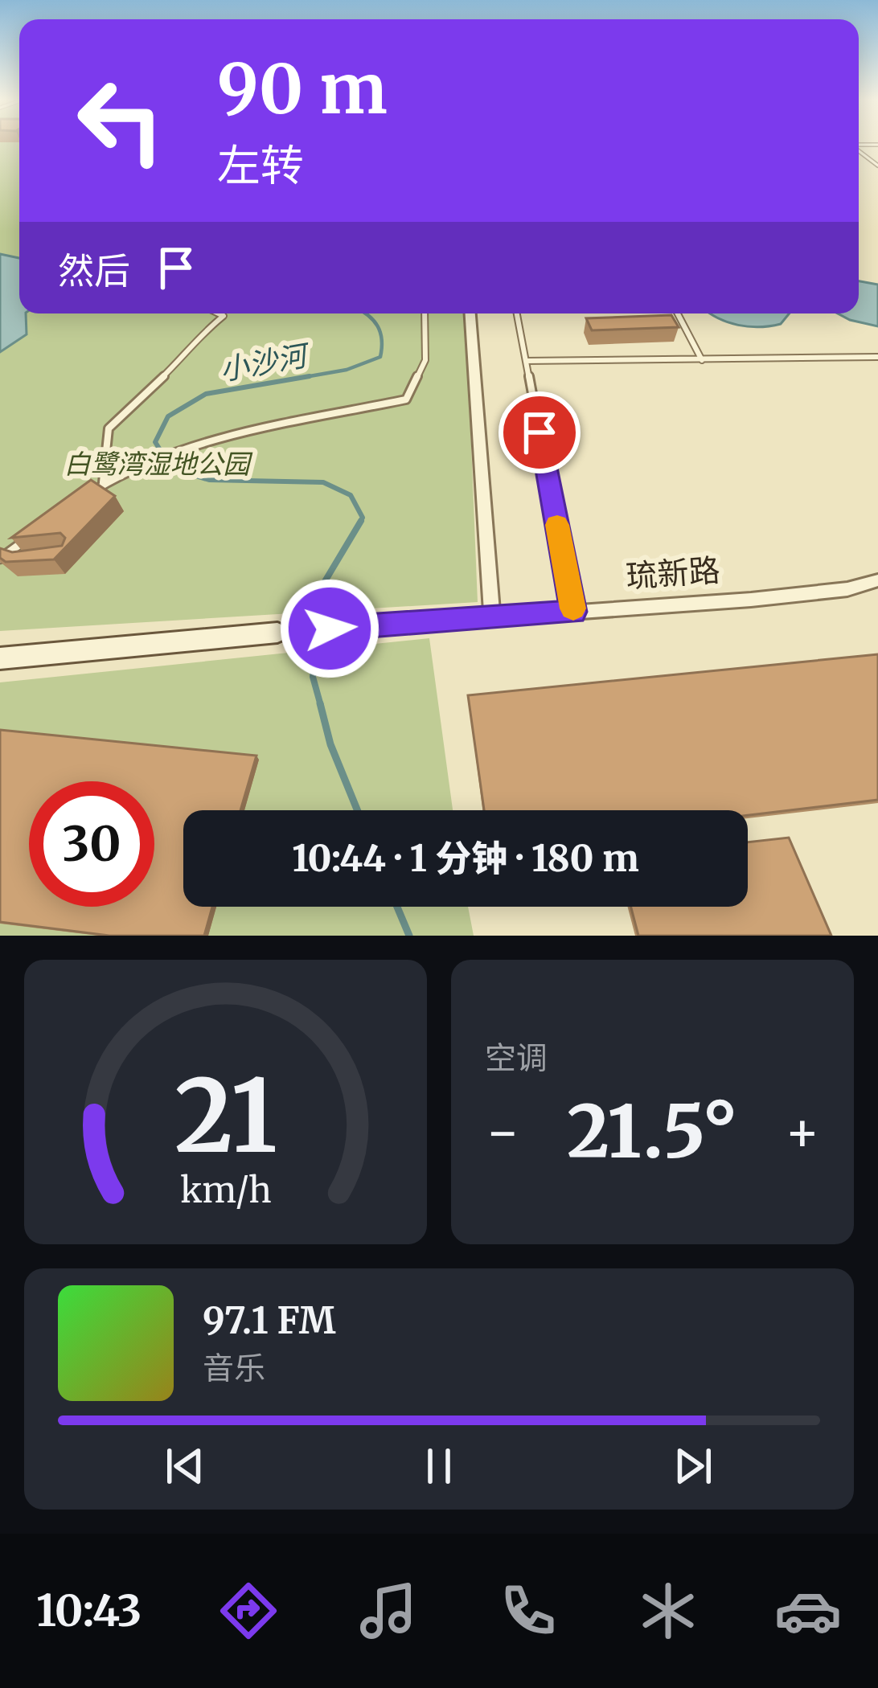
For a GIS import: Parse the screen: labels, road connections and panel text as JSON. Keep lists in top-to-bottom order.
{
  "streets": {
    "street": ["琉新路"]
  },
  "water": ["小沙河"],
  "parks": ["白鹭湾湿地公园"],
  "page": {
    "turn": ["90 m", "左转"],
    "then": "然后",
    "limit": "30",
    "trip": "10:44 · 1 分钟 · 180 m",
    "tile": "空调",
    "heat": ["−", "21.5°", "+"],
    "song": ["97.1 FM", "音乐"],
    "tabs": "10:43",
    "gauge": ["21", "km/h"]
  }
}
